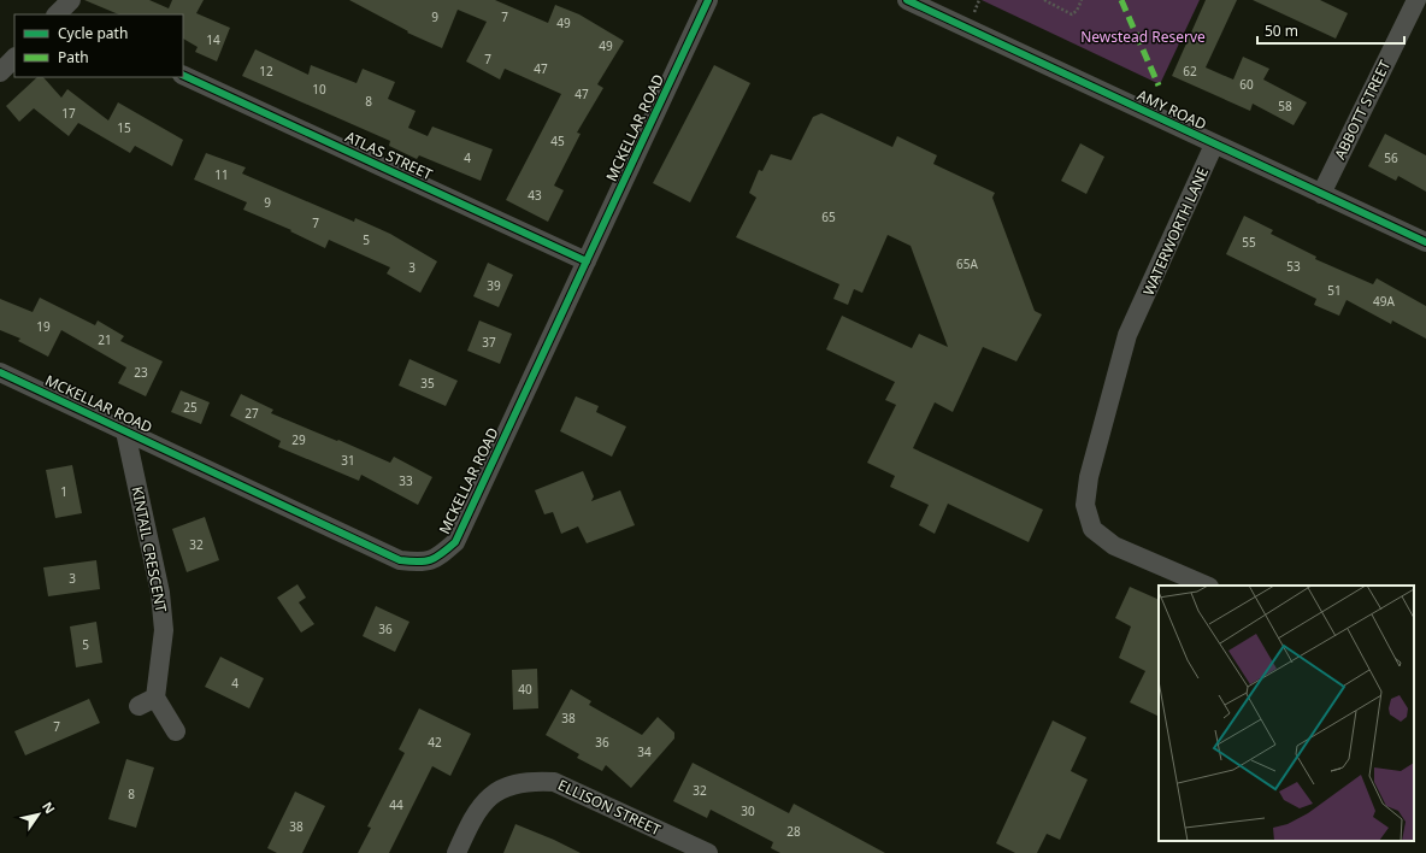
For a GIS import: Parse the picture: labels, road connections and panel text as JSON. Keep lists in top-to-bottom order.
{
  "streets": {
    "street": [
      "AMY ROAD",
      "ABBOTT STREET",
      "MCKELLAR ROAD",
      "ATLAS STREET",
      "WATERWORTH LANE",
      "KINTAIL CRESCENT",
      "ELLISON STREET"
    ]
  },
  "crossings": [
    ["AMY ROAD", "ABBOTT STREET"],
    ["AMY ROAD", "WATERWORTH LANE"],
    ["MCKELLAR ROAD", "ATLAS STREET"],
    ["MCKELLAR ROAD", "KINTAIL CRESCENT"]
  ],
  "parks": ["Newstead Reserve"],
  "house_numbers": [
    "9",
    "7",
    "49",
    "14",
    "49",
    "7",
    "47",
    "12",
    "62",
    "60",
    "10",
    "47",
    "8",
    "58",
    "17",
    "15",
    "45",
    "4",
    "56",
    "11",
    "43",
    "9",
    "65",
    "7",
    "5",
    "55",
    "65A",
    "53",
    "3",
    "39",
    "51",
    "49A",
    "19",
    "21",
    "37",
    "23",
    "35",
    "25",
    "27",
    "29",
    "31",
    "33",
    "1",
    "32",
    "3",
    "36",
    "5",
    "4",
    "40",
    "38",
    "7",
    "42",
    "36",
    "34",
    "32",
    "8",
    "44",
    "30",
    "38",
    "28"
  ],
  "legend": ["Cycle path", "Path"],
  "scale_bar": "50 m",
  "north": "top right"
}
